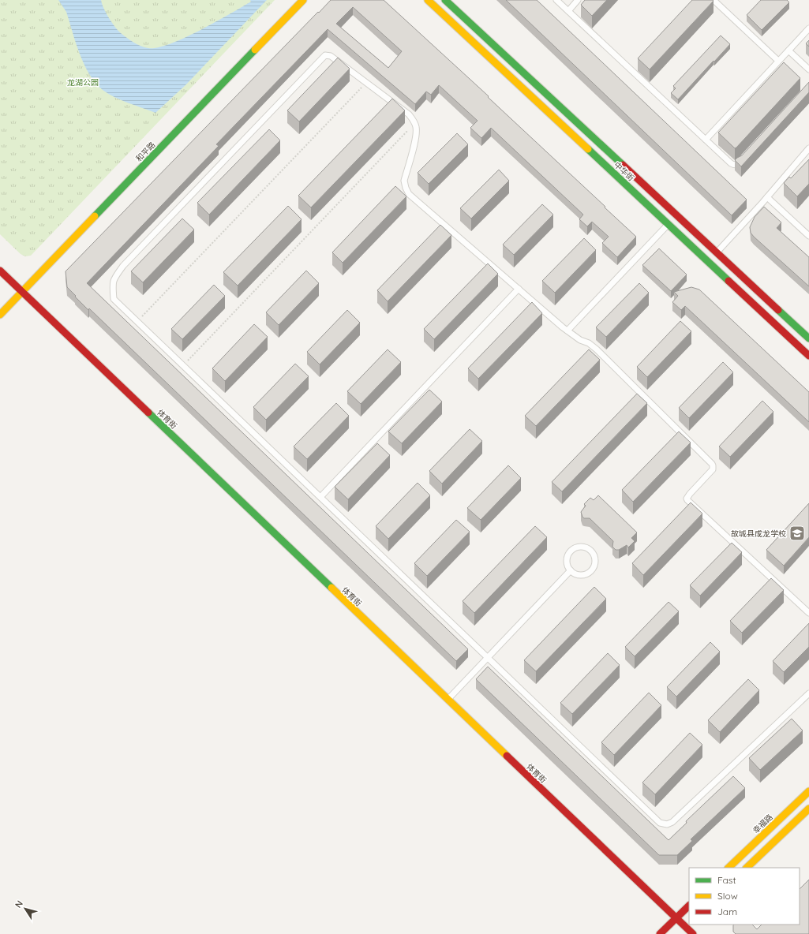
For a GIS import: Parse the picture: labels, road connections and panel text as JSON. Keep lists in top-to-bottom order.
{
  "streets": {
    "street": [
      "和平路",
      "中华街",
      "体育街",
      "幸福路"
    ]
  },
  "crossings": [
    ["和平路", "体育街"]
  ],
  "parks": ["龙湖公园"],
  "places": {
    "school or university": ["故城县成龙学校"]
  },
  "legend": ["Fast", "Slow", "Jam"],
  "north": "top left"
}
